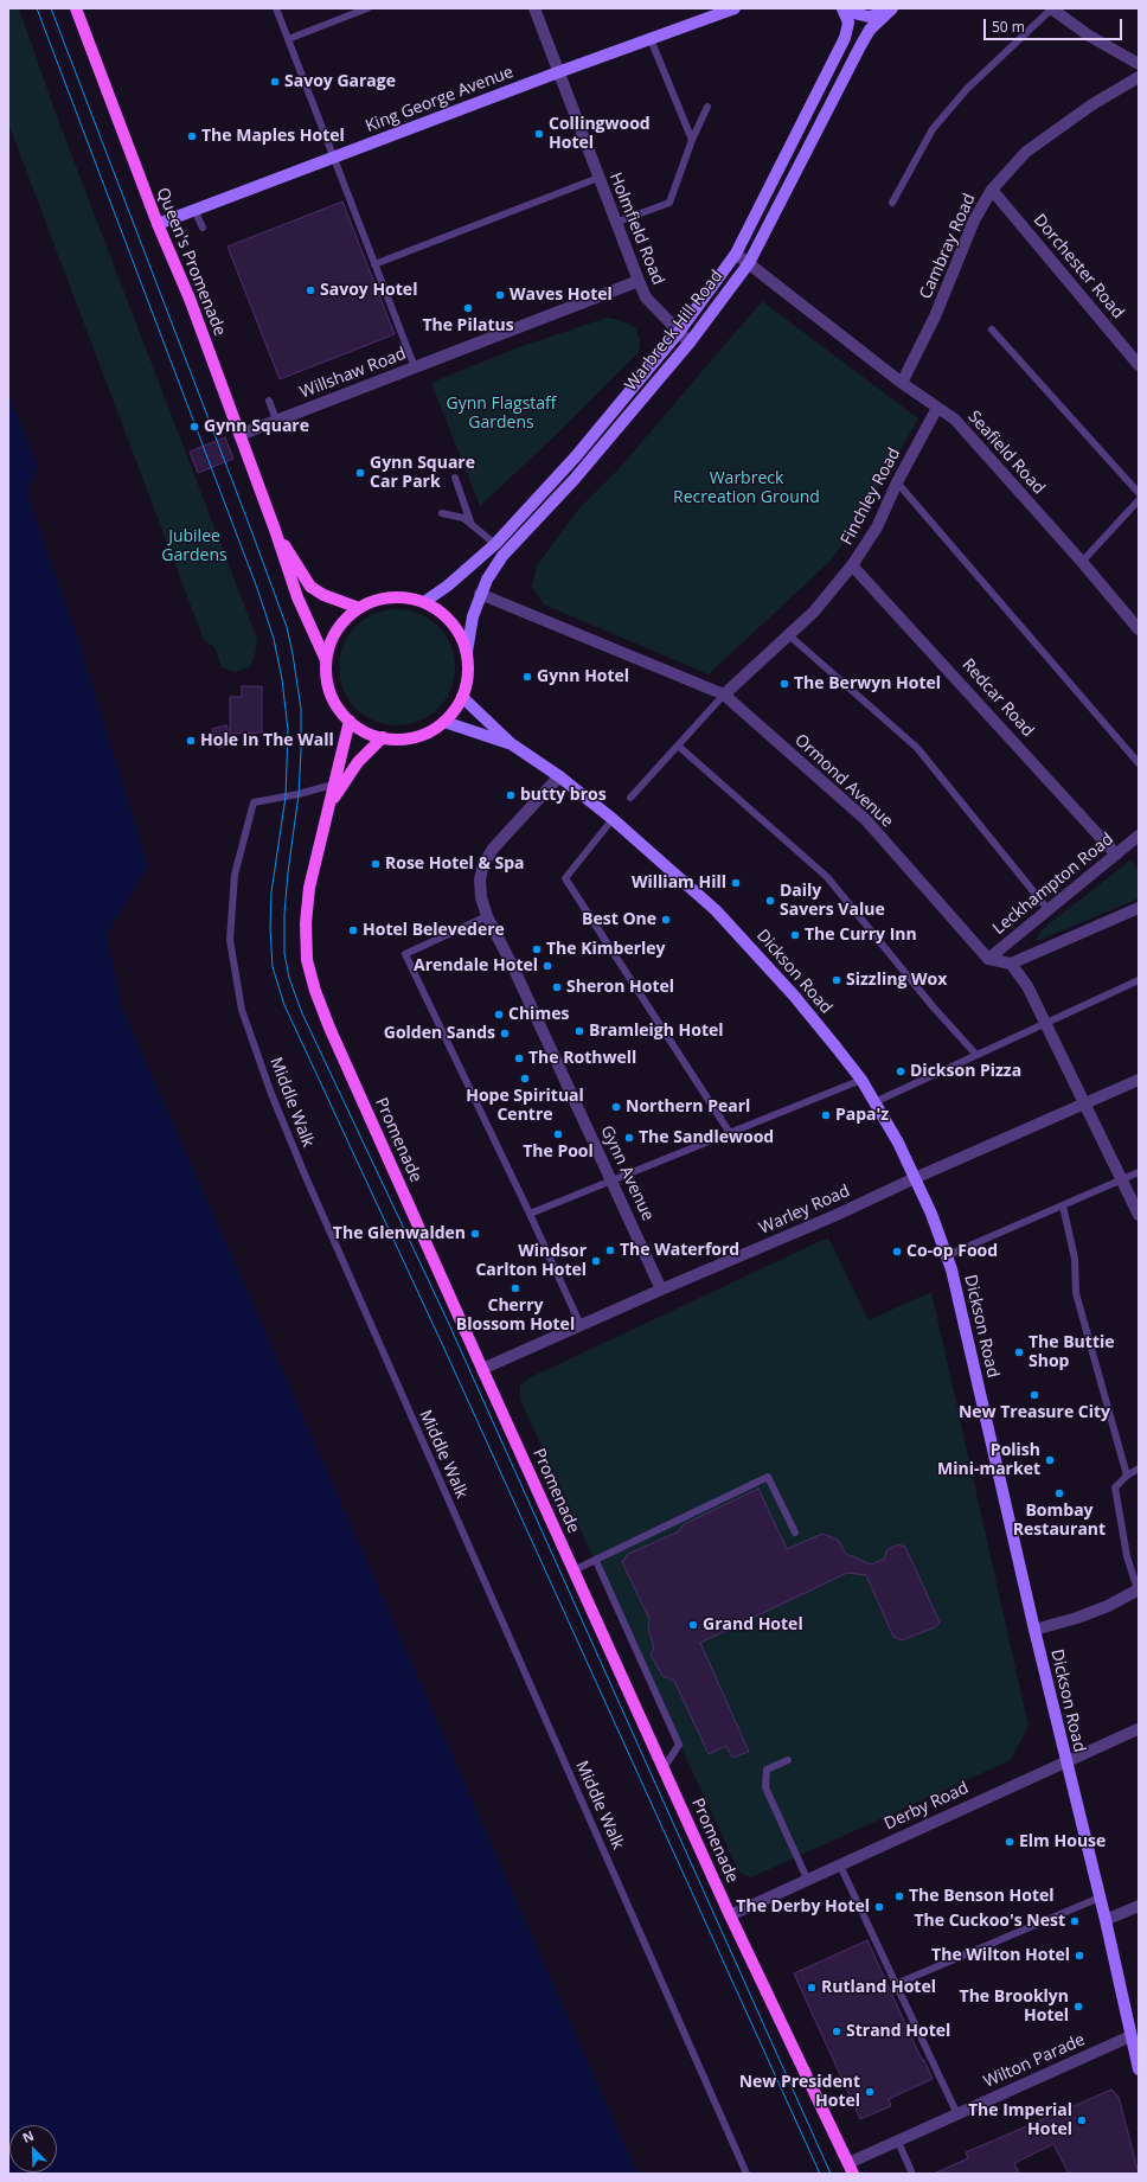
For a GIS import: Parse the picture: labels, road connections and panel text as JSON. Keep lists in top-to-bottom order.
{
  "streets": {
    "main road": ["Queen's Promenade", "Promenade"],
    "street": [
      "King George Avenue",
      "Holmfield Road",
      "Cambray Road",
      "Dorchester Road",
      "Warbreck Hill Road",
      "Willshaw Road",
      "Seafield Road",
      "Finchley Road",
      "Redcar Road",
      "Ormond Avenue",
      "Leckhampton Road",
      "Dickson Road",
      "Gynn Avenue",
      "Warley Road",
      "Derby Road",
      "Wilton Parade"
    ],
    "lane": ["Middle Walk"]
  },
  "crossings": [
    ["King George Avenue", "Holmfield Road"],
    ["King George Avenue", "Queen's Promenade"],
    ["Holmfield Road", "Warbreck Hill Road"],
    ["Holmfield Road", "Willshaw Road"],
    ["Cambray Road", "Dorchester Road"],
    ["Cambray Road", "Seafield Road"],
    ["Queen's Promenade", "Warbreck Hill Road"],
    ["Queen's Promenade", "Willshaw Road"],
    ["Queen's Promenade", "Dickson Road"],
    ["Queen's Promenade", "Promenade"],
    ["Warbreck Hill Road", "Seafield Road"],
    ["Warbreck Hill Road", "Ormond Avenue"],
    ["Warbreck Hill Road", "Dickson Road"],
    ["Warbreck Hill Road", "Promenade"],
    ["Seafield Road", "Finchley Road"],
    ["Finchley Road", "Redcar Road"],
    ["Finchley Road", "Ormond Avenue"],
    ["Redcar Road", "Leckhampton Road"],
    ["Ormond Avenue", "Leckhampton Road"],
    ["Dickson Road", "Promenade"],
    ["Dickson Road", "Gynn Avenue"],
    ["Dickson Road", "Warley Road"],
    ["Dickson Road", "Derby Road"],
    ["Dickson Road", "Wilton Parade"],
    ["Middle Walk", "Promenade"],
    ["Promenade", "Warley Road"],
    ["Promenade", "Derby Road"],
    ["Promenade", "Wilton Parade"],
    ["Gynn Avenue", "Warley Road"]
  ],
  "parks": ["Gynn Flagstaff Gardens", "Warbreck Recreation Ground", "Jubilee Gardens"],
  "places": [
    "Savoy Garage",
    "Collingwood Hotel",
    "The Maples Hotel",
    "Savoy Hotel",
    "Waves Hotel",
    "The Pilatus",
    "Gynn Square",
    "Gynn Square Car Park",
    "Gynn Hotel",
    "The Berwyn Hotel",
    "Hole In The Wall",
    "butty bros",
    "Rose Hotel & Spa",
    "William Hill",
    "Daily Savers Value",
    "Best One",
    "Hotel Belevedere",
    "The Curry Inn",
    "The Kimberley",
    "Arendale Hotel",
    "Sizzling Wox",
    "Sheron Hotel",
    "Chimes",
    "Bramleigh Hotel",
    "Golden Sands",
    "The Rothwell",
    "Dickson Pizza",
    "Hope Spiritual Centre",
    "Northern Pearl",
    "Papa'z",
    "The Pool",
    "The Sandlewood",
    "The Glenwalden",
    "The Waterford",
    "Co-op Food",
    "Windsor Carlton Hotel",
    "Cherry Blossom Hotel",
    "The Buttie Shop",
    "New Treasure City",
    "Polish Mini-market",
    "Bombay Restaurant",
    "Grand Hotel",
    "Elm House",
    "The Benson Hotel",
    "The Derby Hotel",
    "The Cuckoo's Nest",
    "The Wilton Hotel",
    "Rutland Hotel",
    "The Brooklyn Hotel",
    "Strand Hotel",
    "New President Hotel",
    "The Imperial Hotel"
  ],
  "scale_bar": "50 m",
  "north": "top left"
}
